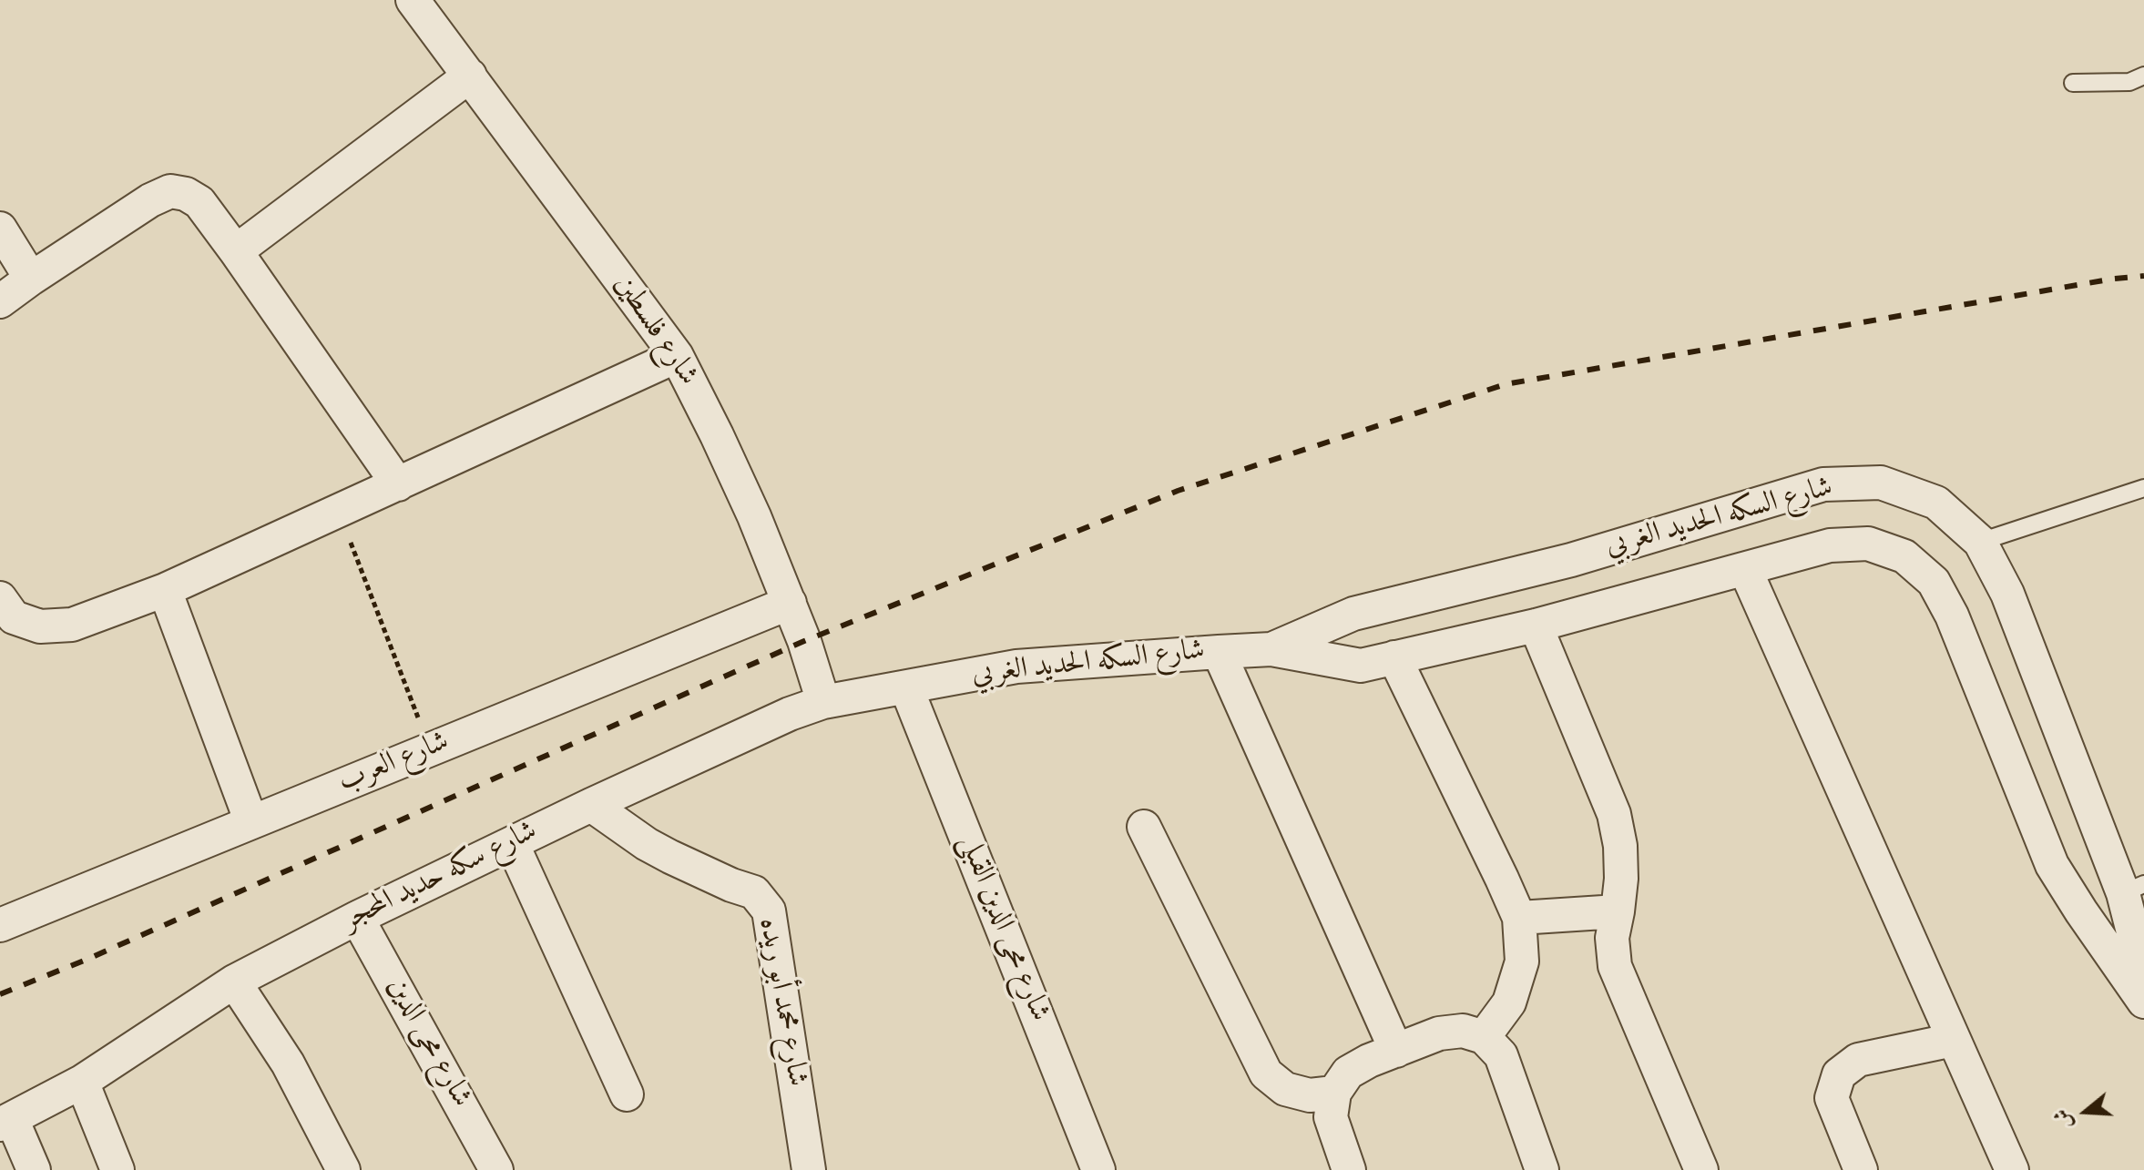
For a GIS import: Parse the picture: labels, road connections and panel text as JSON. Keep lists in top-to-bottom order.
{
  "streets": {
    "street": [
      "شارع فلسطين",
      "شارع السكه الحديد الغربي",
      "شارع العرب",
      "شارع سكه حديد المحجر",
      "شارع محى الدين القبلى",
      "شارع محمد أبو ريده",
      "شارع محى الدين"
    ]
  },
  "crossings": [
    ["شارع فلسطين", "شارع العرب"],
    ["شارع فلسطين", "شارع سكه حديد المحجر"],
    ["شارع السكه الحديد الغربي", "شارع سكه حديد المحجر"],
    ["شارع السكه الحديد الغربي", "شارع محى الدين القبلى"],
    ["شارع سكه حديد المحجر", "شارع محى الدين القبلى"],
    ["شارع سكه حديد المحجر", "شارع محمد أبو ريده"],
    ["شارع سكه حديد المحجر", "شارع محى الدين"]
  ],
  "north": "left"
}
